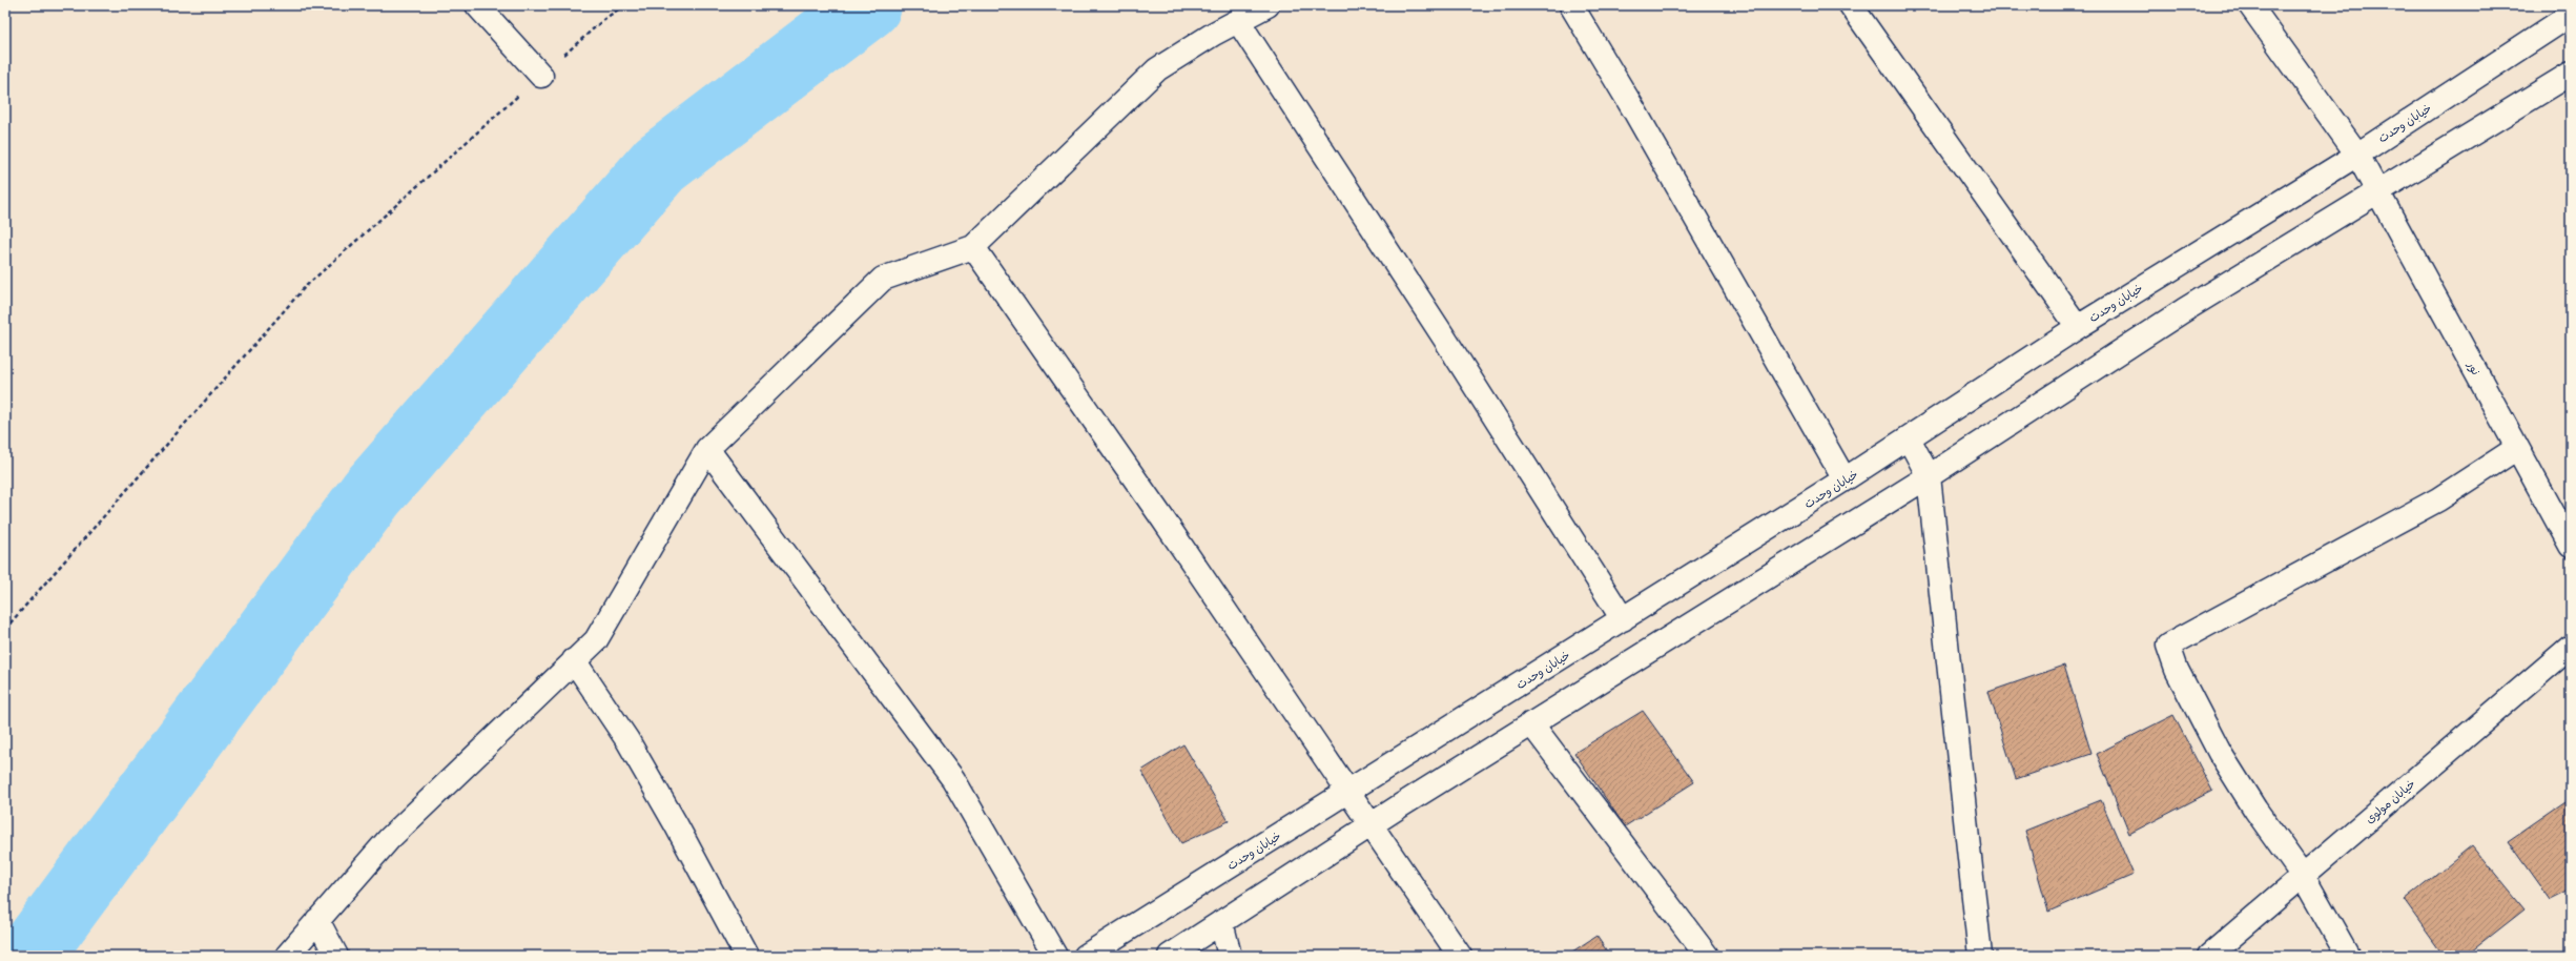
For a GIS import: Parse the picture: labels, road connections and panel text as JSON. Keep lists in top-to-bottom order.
{
  "streets": {
    "street": ["خیابان وحدت", "نور", "خیابان مولوی"]
  },
  "crossings": [
    ["خیابان وحدت", "نور"]
  ]
}
